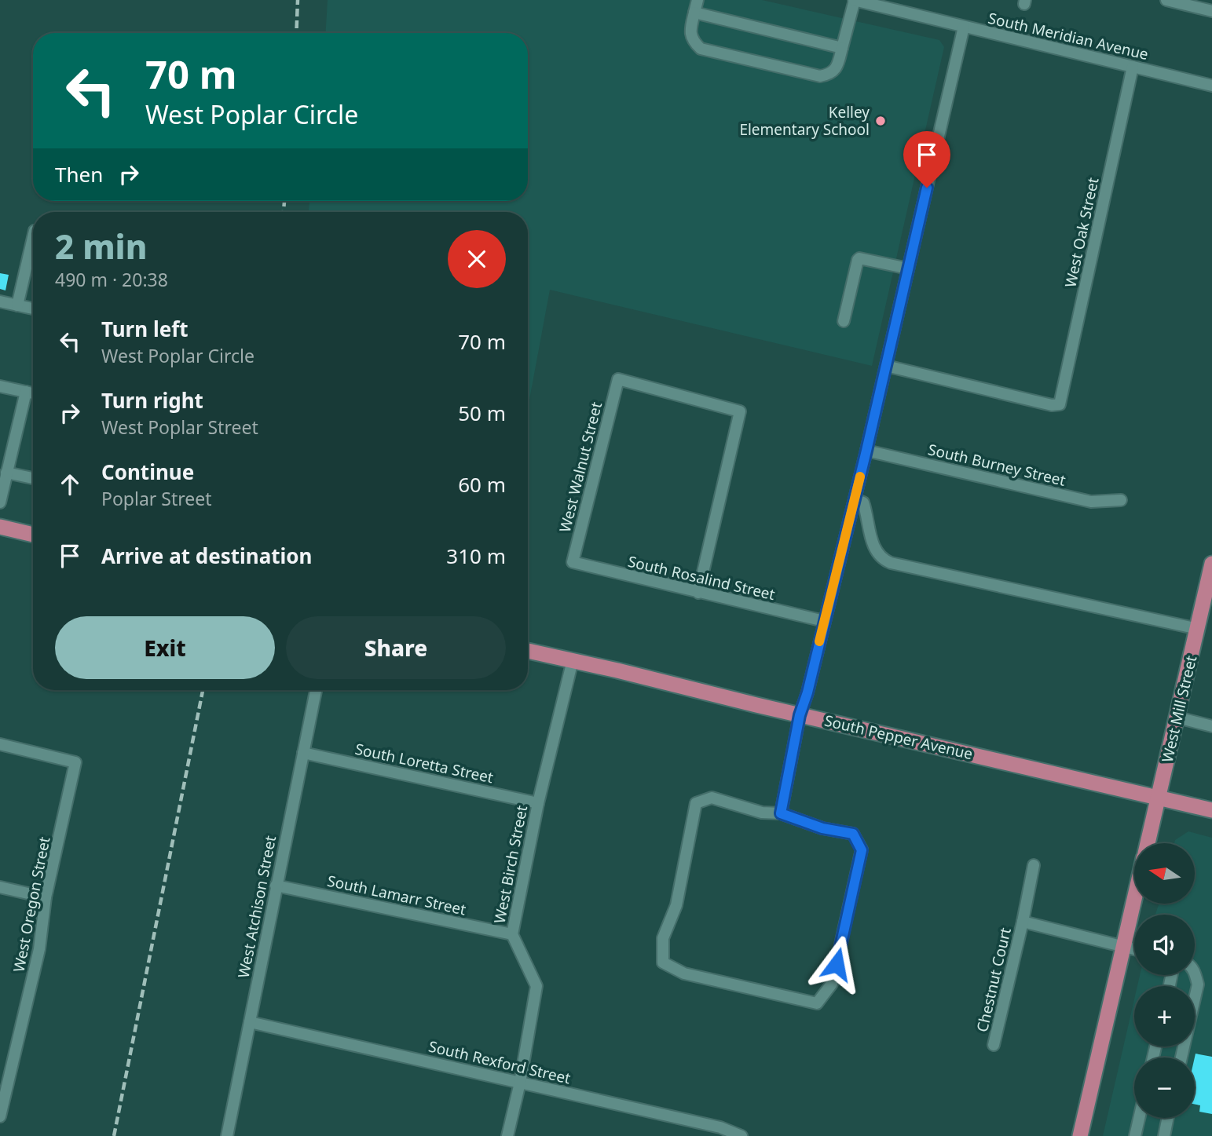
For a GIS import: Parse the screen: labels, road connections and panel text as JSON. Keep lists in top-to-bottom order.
{
  "streets": {
    "main road": ["West Mill Street", "South Pepper Avenue"],
    "street": [
      "South Meridian Avenue",
      "West Oak Street",
      "South Burney Street",
      "West Walnut Street",
      "South Rosalind Street",
      "South Loretta Street",
      "West Birch Street",
      "South Lamarr Street",
      "West Oregon Street",
      "West Atchison Street",
      "Chestnut Court",
      "South Rexford Street"
    ]
  },
  "crossings": [
    ["South Meridian Avenue", "West Oak Street"],
    ["West Walnut Street", "South Rosalind Street"],
    ["West Mill Street", "South Pepper Avenue"],
    ["South Pepper Avenue", "West Birch Street"],
    ["South Loretta Street", "West Birch Street"],
    ["South Loretta Street", "West Atchison Street"],
    ["West Birch Street", "South Lamarr Street"],
    ["West Birch Street", "South Rexford Street"],
    ["South Lamarr Street", "West Atchison Street"],
    ["West Atchison Street", "South Rexford Street"]
  ],
  "places": ["Kelley Elementary School"],
  "north": "left",
  "page": {
    "turn": ["70 m", "West Poplar Circle"],
    "then": "Then",
    "heading": ["2 min", "490 m · 20:38"],
    "list": [
      {
        "name": "Turn left",
        "note": "West Poplar Circle",
        "value": "70 m"
      },
      {
        "name": "Turn right",
        "note": "West Poplar Street",
        "value": "50 m"
      },
      {
        "name": "Continue",
        "note": "Poplar Street",
        "value": "60 m"
      },
      {
        "name": "Arrive at destination",
        "value": "310 m"
      }
    ],
    "buttons": ["Exit", "Share"],
    "map_buttons": ["+", "−"]
  }
}
